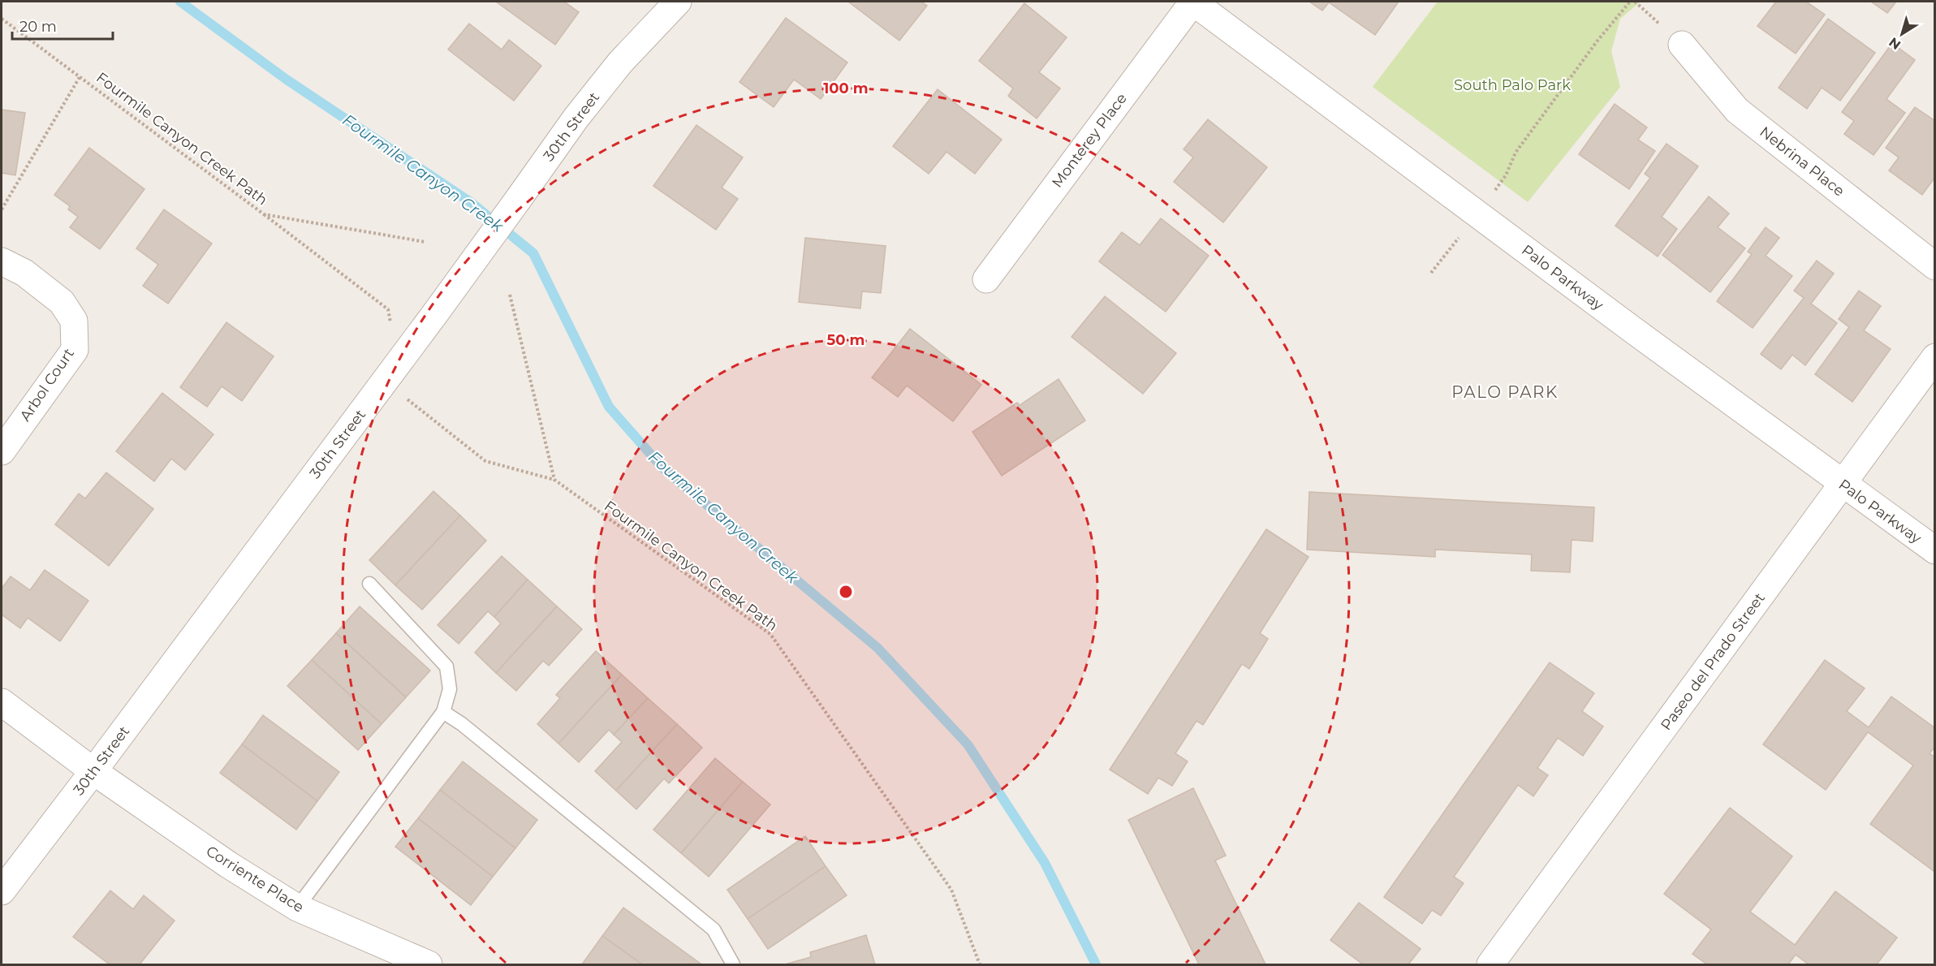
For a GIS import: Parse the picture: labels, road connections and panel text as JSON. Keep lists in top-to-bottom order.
{
  "streets": {
    "street": [
      "30th Street",
      "Monterey Place",
      "Nebrina Place",
      "Palo Parkway",
      "Arbol Court",
      "Paseo del Prado Street",
      "Corriente Place"
    ],
    "path": ["Fourmile Canyon Creek Path"]
  },
  "crossings": [
    ["30th Street", "Corriente Place"],
    ["Monterey Place", "Palo Parkway"],
    ["Palo Parkway", "Paseo del Prado Street"]
  ],
  "districts": ["PALO PARK"],
  "water": ["Fourmile Canyon Creek"],
  "parks": ["South Palo Park"],
  "scale_bar": "20 m",
  "north": "bottom left",
  "rings": ["100 m", "50 m"]
}
